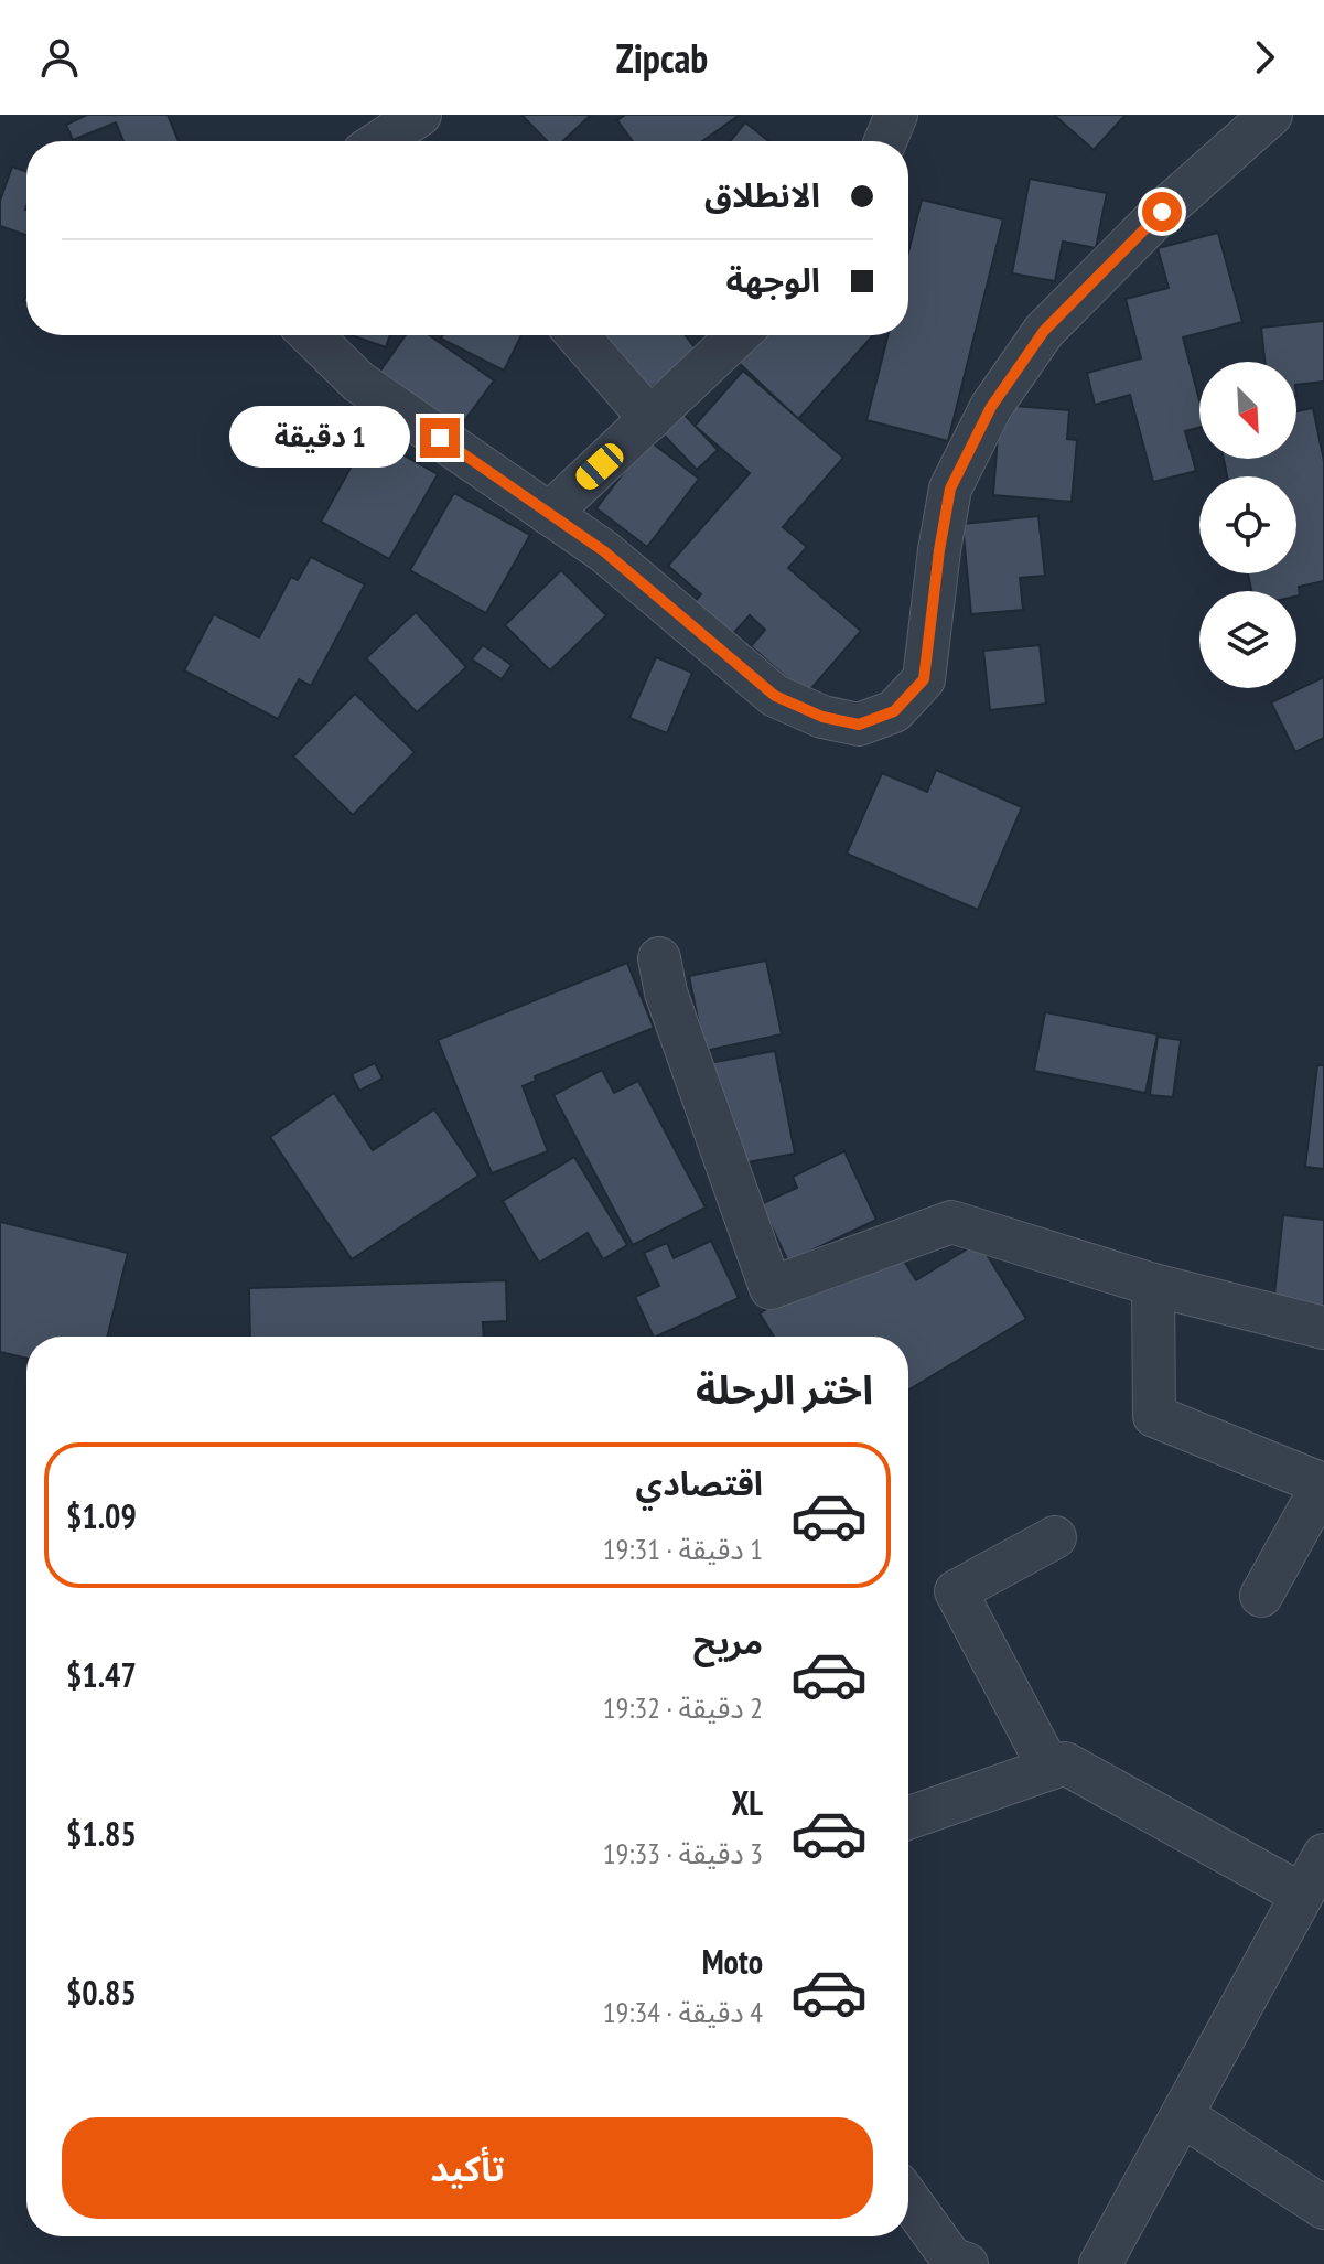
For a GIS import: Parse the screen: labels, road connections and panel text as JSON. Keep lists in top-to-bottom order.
{
  "north": "bottom right",
  "page": {
    "header": "Zipcab",
    "banner": ["الانطلاق", "الوجهة"],
    "bubble": "1 دقيقة",
    "heading": "اختر الرحلة",
    "list": [
      {
        "name": "اقتصادي",
        "note": "1 دقيقة · 19:31",
        "value": "$1.09"
      },
      {
        "name": "مريح",
        "note": "2 دقيقة · 19:32",
        "value": "$1.47"
      },
      {
        "name": "XL",
        "note": "3 دقيقة · 19:33",
        "value": "$1.85"
      },
      {
        "name": "Moto",
        "note": "4 دقيقة · 19:34",
        "value": "$0.85"
      }
    ],
    "buttons": "تأكيد"
  }
}
